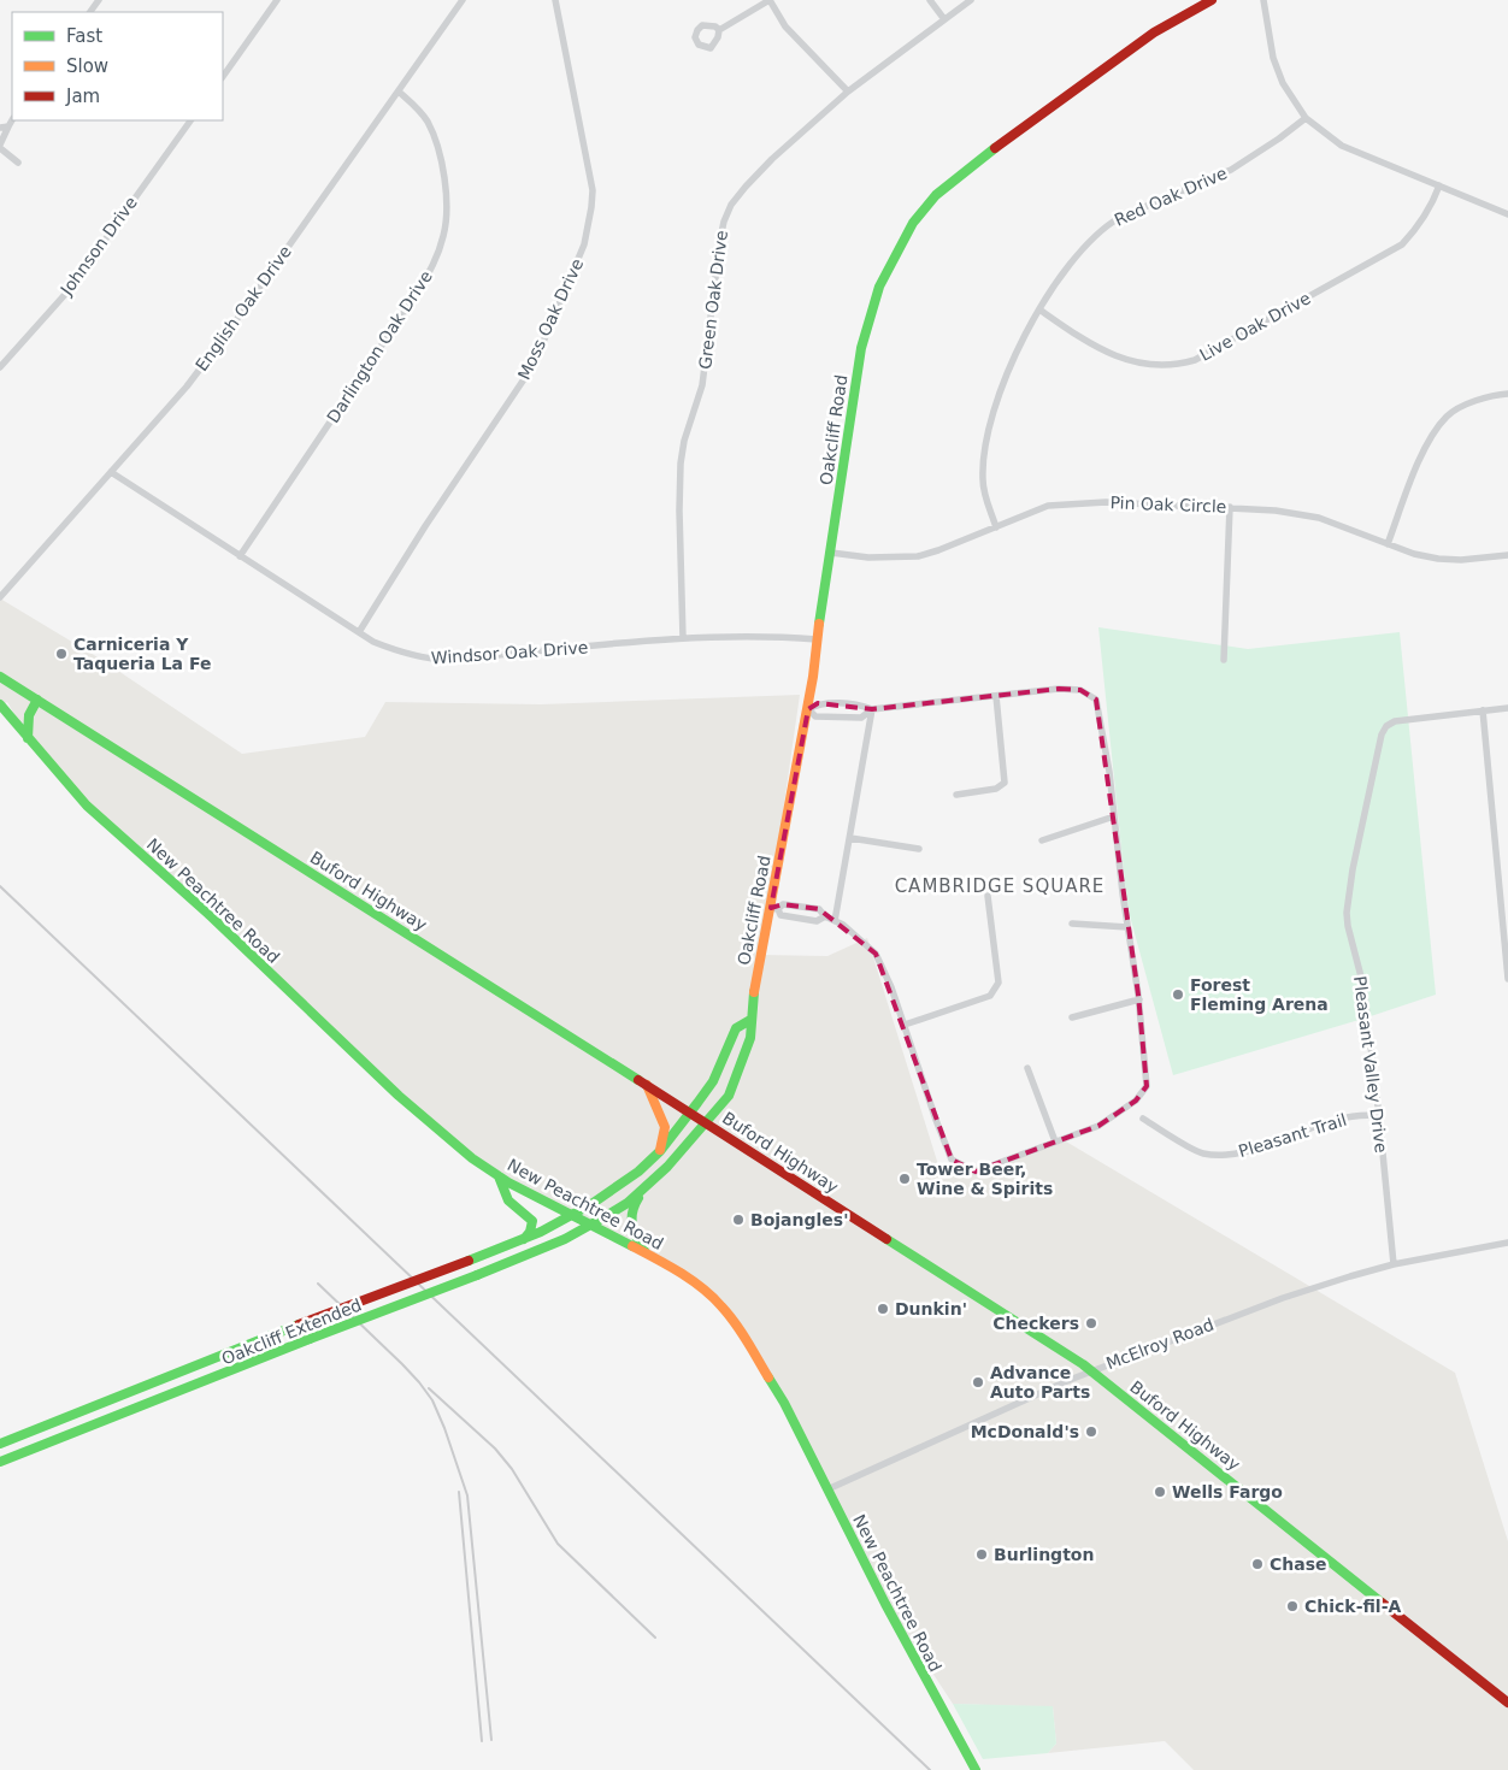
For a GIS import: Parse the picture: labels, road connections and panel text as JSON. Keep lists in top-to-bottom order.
{
  "streets": {
    "main road": [
      "Oakcliff Road",
      "Buford Highway",
      "New Peachtree Road",
      "Oakcliff Extended"
    ],
    "street": [
      "Red Oak Drive",
      "Johnson Drive",
      "Green Oak Drive",
      "English Oak Drive",
      "Moss Oak Drive",
      "Live Oak Drive",
      "Darlington Oak Drive",
      "Pin Oak Circle",
      "Windsor Oak Drive",
      "Pleasant Valley Drive",
      "Pleasant Trail",
      "McElroy Road"
    ]
  },
  "crossings": [
    ["Red Oak Drive", "Live Oak Drive"],
    ["Red Oak Drive", "Pin Oak Circle"],
    ["Green Oak Drive", "Windsor Oak Drive"],
    ["English Oak Drive", "Darlington Oak Drive"],
    ["English Oak Drive", "Windsor Oak Drive"],
    ["Moss Oak Drive", "Windsor Oak Drive"],
    ["Darlington Oak Drive", "Windsor Oak Drive"],
    ["Oakcliff Road", "Pin Oak Circle"],
    ["Oakcliff Road", "Windsor Oak Drive"],
    ["Oakcliff Road", "Buford Highway"],
    ["Oakcliff Road", "New Peachtree Road"],
    ["Oakcliff Road", "Oakcliff Extended"],
    ["Buford Highway", "McElroy Road"],
    ["New Peachtree Road", "Oakcliff Extended"],
    ["New Peachtree Road", "McElroy Road"],
    ["Pleasant Valley Drive", "Pleasant Trail"],
    ["Pleasant Valley Drive", "McElroy Road"]
  ],
  "districts": ["CAMBRIDGE SQUARE"],
  "places": [
    "Carniceria Y Taqueria La Fe",
    "Forest Fleming Arena",
    "Tower Beer, Wine & Spirits",
    "Bojangles'",
    "Dunkin'",
    "Checkers",
    "Advance Auto Parts",
    "McDonald's",
    "Wells Fargo",
    "Burlington",
    "Chase",
    "Chick-fil-A"
  ],
  "legend": ["Fast", "Slow", "Jam"]
}
